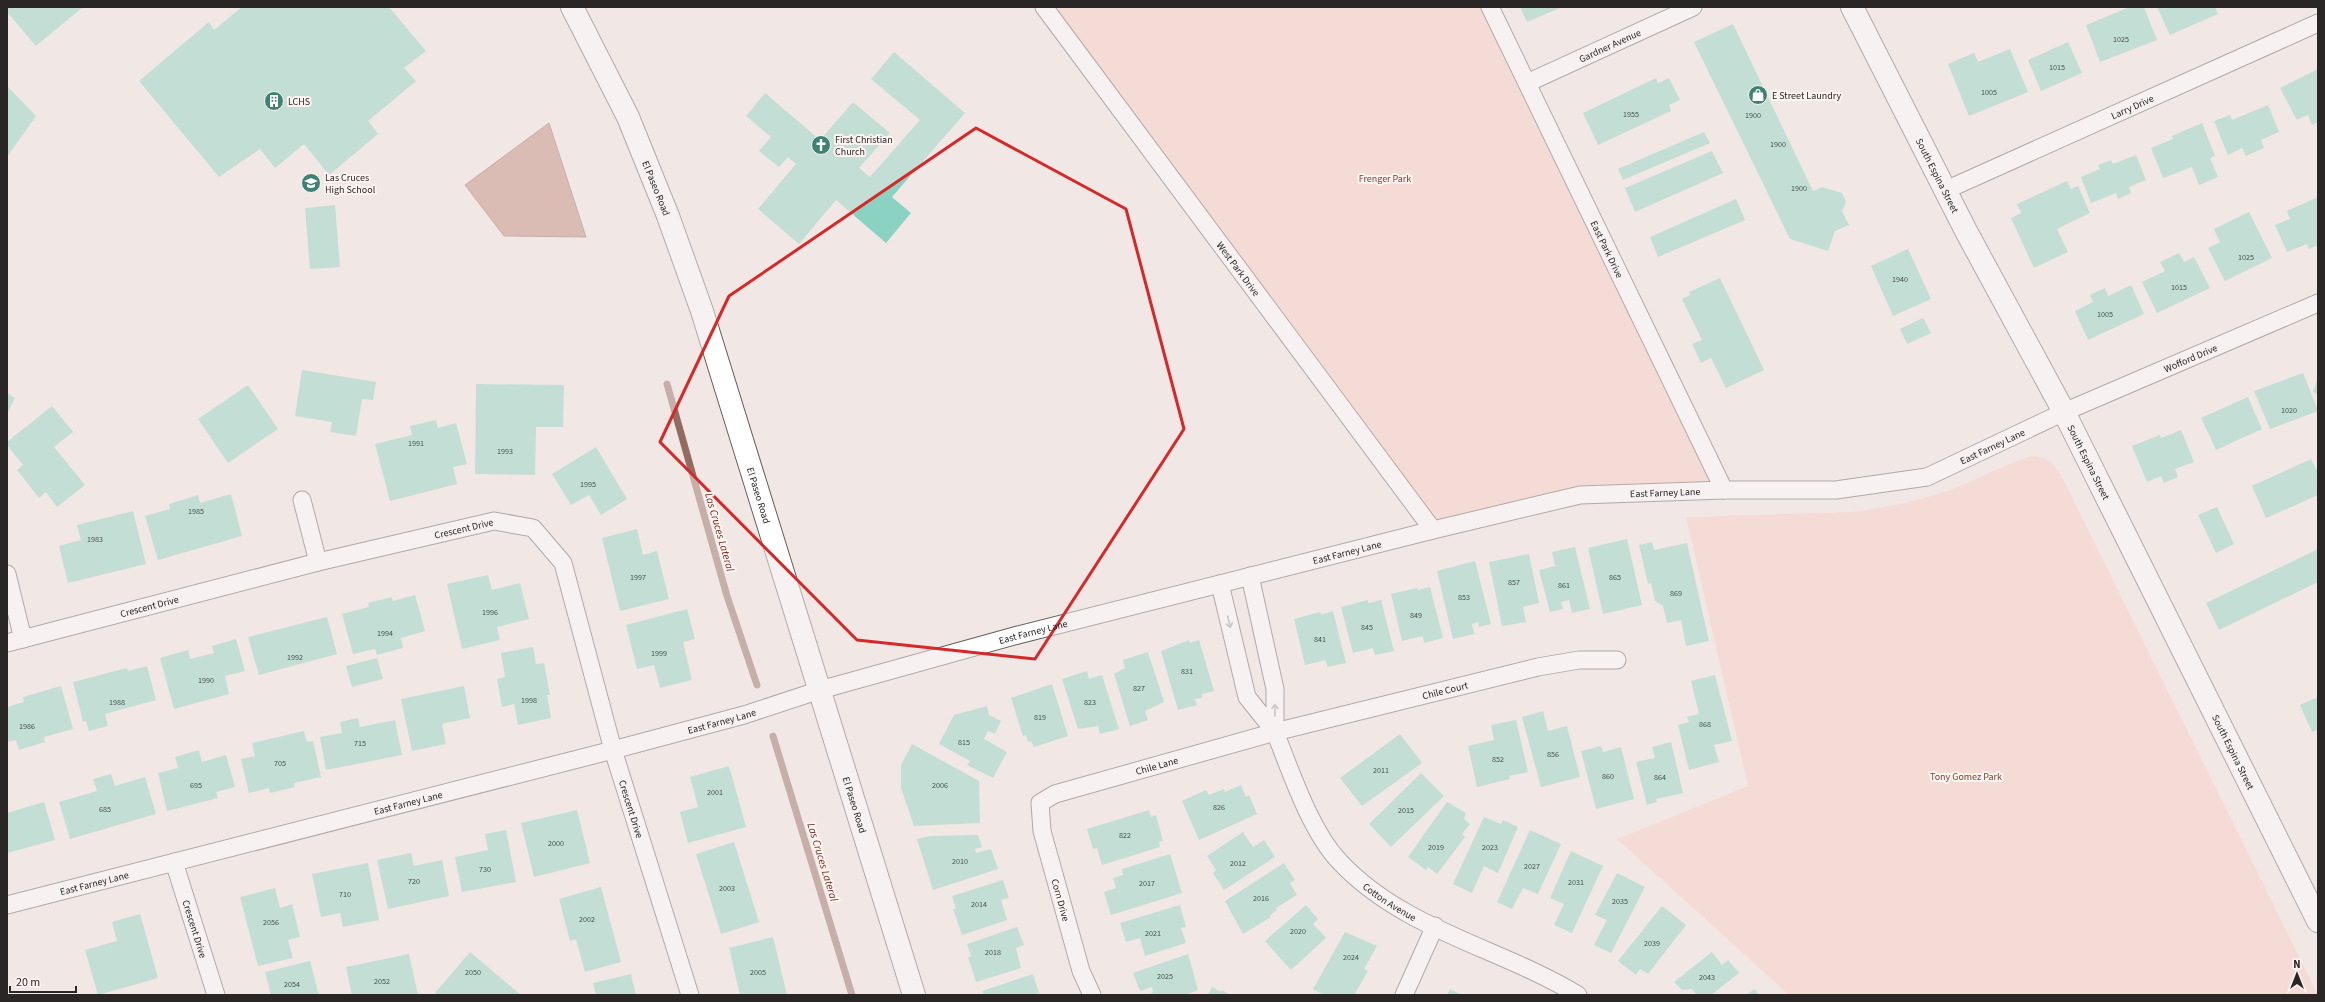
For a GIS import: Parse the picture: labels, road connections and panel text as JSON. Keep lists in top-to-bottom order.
{
  "streets": {
    "main road": ["South Espina Street", "El Paseo Road"],
    "street": [
      "Gardner Avenue",
      "Larry Drive",
      "East Park Drive",
      "West Park Drive",
      "Wofford Drive",
      "East Farney Lane",
      "Crescent Drive",
      "Chile Court",
      "Chile Lane",
      "Corn Drive",
      "Cotton Avenue"
    ]
  },
  "crossings": [
    ["Gardner Avenue", "East Park Drive"],
    ["Larry Drive", "South Espina Street"],
    ["South Espina Street", "Wofford Drive"],
    ["South Espina Street", "East Farney Lane"],
    ["El Paseo Road", "East Farney Lane"],
    ["East Park Drive", "East Farney Lane"],
    ["West Park Drive", "East Farney Lane"],
    ["Wofford Drive", "East Farney Lane"],
    ["East Farney Lane", "Crescent Drive"],
    ["East Farney Lane", "Cotton Avenue"],
    ["Chile Court", "Chile Lane"],
    ["Chile Court", "Cotton Avenue"],
    ["Chile Lane", "Corn Drive"],
    ["Chile Lane", "Cotton Avenue"]
  ],
  "water": ["Las Cruces Lateral"],
  "parks": ["Frenger Park", "Tony Gomez Park"],
  "places": {
    "shop": ["E Street Laundry"],
    "building": ["LCHS"],
    "church": ["First Christian Church"],
    "school or university": ["Las Cruces High School"]
  },
  "house_numbers": [
    "1025",
    "1015",
    "1005",
    "1955",
    "1900",
    "1900",
    "1900",
    "1025",
    "1940",
    "1015",
    "1005",
    "1020",
    "1991",
    "1993",
    "1995",
    "1985",
    "1983",
    "1997",
    "865",
    "857",
    "861",
    "869",
    "853",
    "1996",
    "849",
    "845",
    "1994",
    "841",
    "1999",
    "1992",
    "831",
    "1990",
    "827",
    "1998",
    "1988",
    "823",
    "819",
    "868",
    "1986",
    "815",
    "715",
    "856",
    "852",
    "705",
    "2011",
    "860",
    "864",
    "695",
    "2006",
    "2001",
    "826",
    "685",
    "2015",
    "822",
    "2000",
    "2019",
    "2023",
    "2010",
    "2012",
    "2027",
    "730",
    "720",
    "2031",
    "2017",
    "2003",
    "710",
    "2016",
    "2035",
    "2014",
    "2002",
    "2056",
    "2020",
    "2021",
    "2039",
    "2018",
    "2024",
    "2050",
    "2005",
    "2025",
    "2043",
    "2052",
    "2054"
  ],
  "scale_bar": "20 m",
  "north": "top"
}
